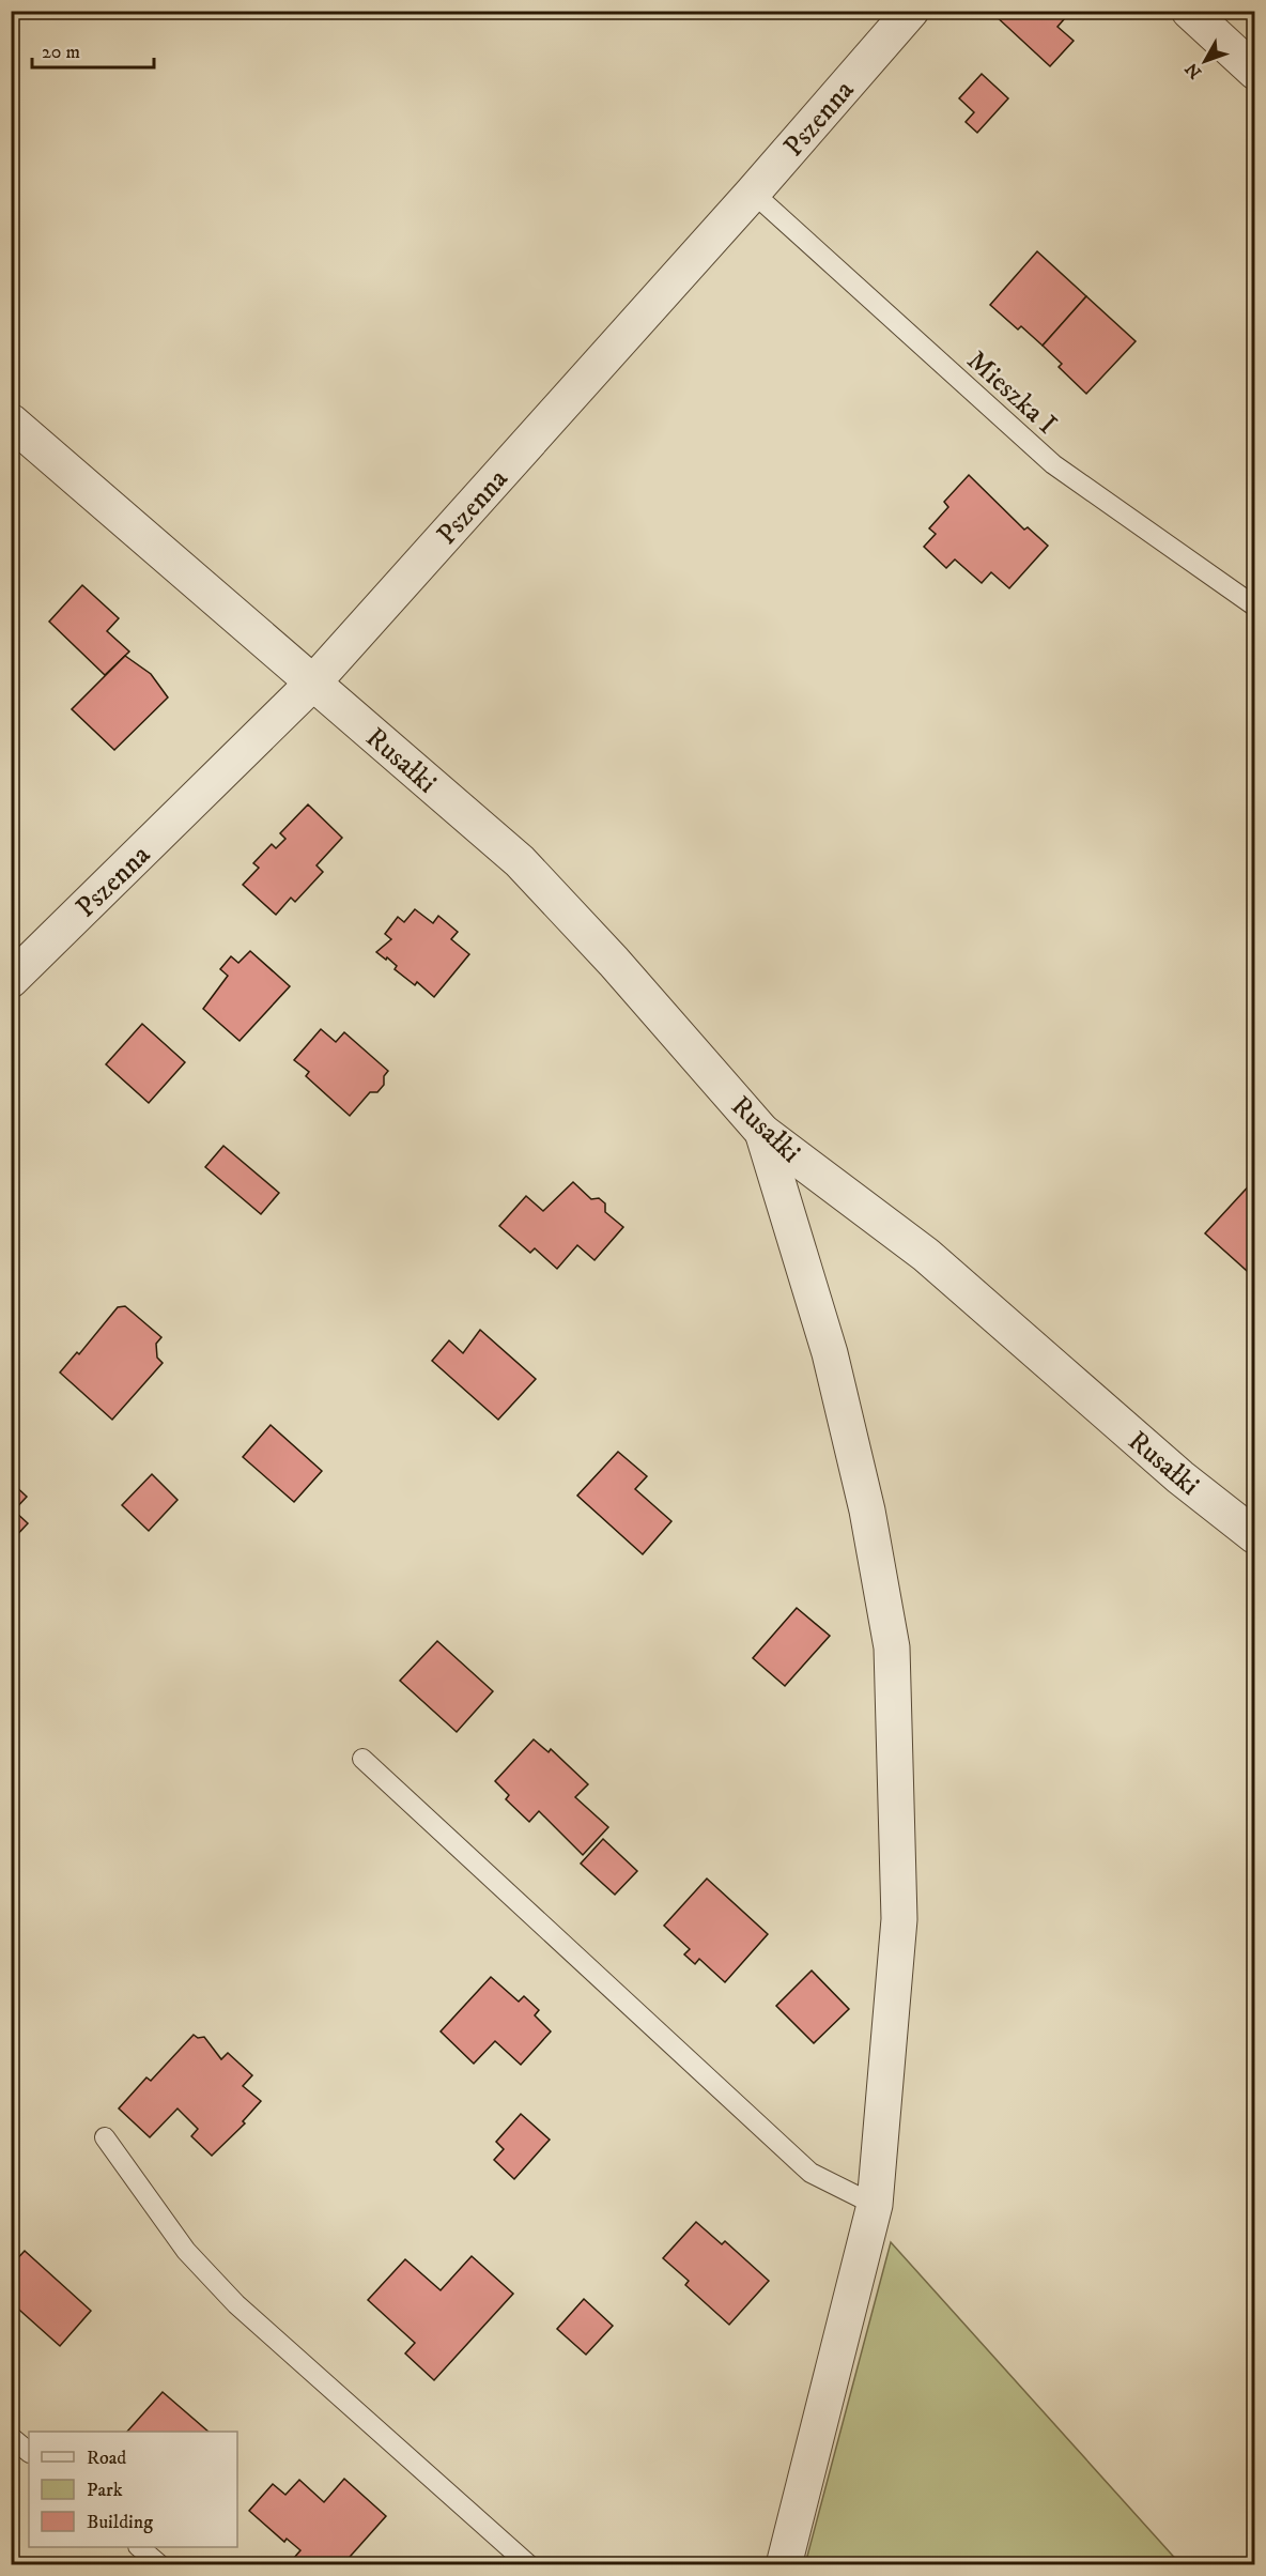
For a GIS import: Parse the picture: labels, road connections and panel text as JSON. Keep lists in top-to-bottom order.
{
  "streets": {
    "street": ["Pszenna", "Rusałki"],
    "lane": ["Mieszka I"]
  },
  "crossings": [
    ["Pszenna", "Mieszka I"],
    ["Pszenna", "Rusałki"]
  ],
  "legend": ["Road", "Park", "Building"],
  "scale_bar": "20 m",
  "north": "bottom left"
}
